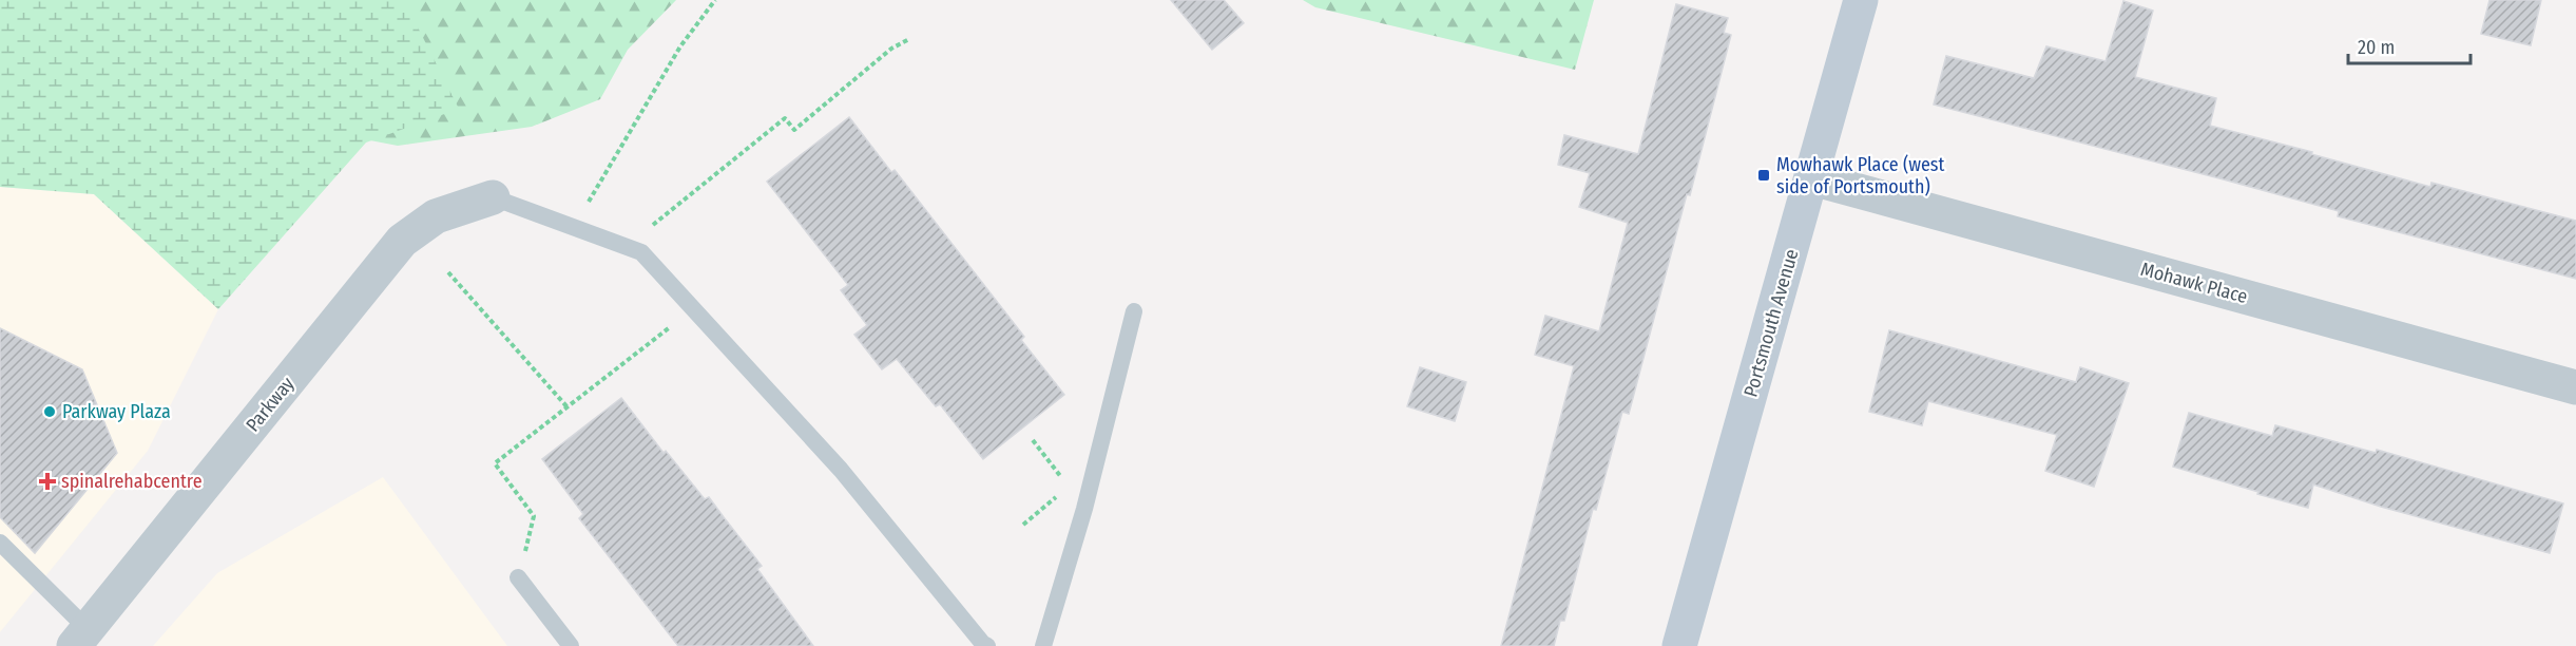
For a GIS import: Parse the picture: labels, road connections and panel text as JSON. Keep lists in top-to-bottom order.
{
  "streets": {
    "main road": ["Portsmouth Avenue"],
    "street": ["Mohawk Place", "Parkway"]
  },
  "crossings": [
    ["Mohawk Place", "Portsmouth Avenue"]
  ],
  "places": {
    "transit": ["Mowhawk Place (west side of Portsmouth)"],
    "other": ["Parkway Plaza"],
    "health": ["spinalrehabcentre"]
  },
  "scale_bar": "20 m"
}
